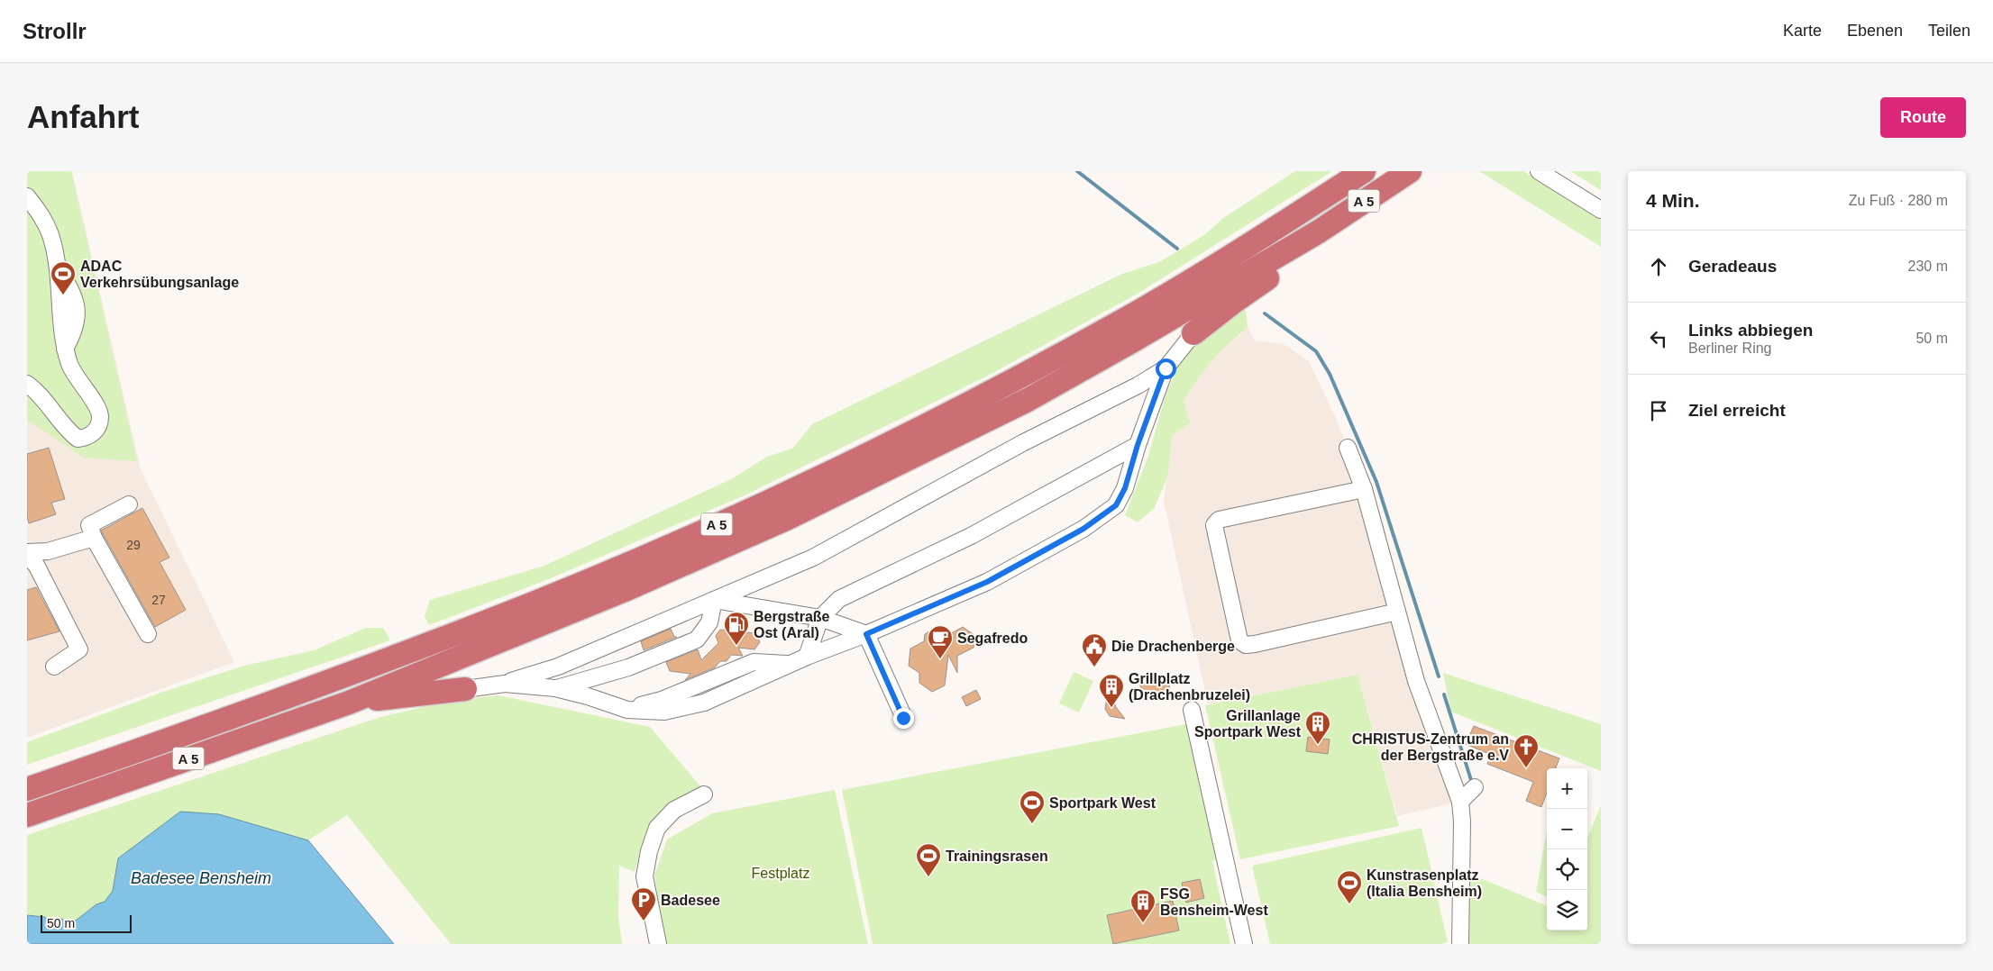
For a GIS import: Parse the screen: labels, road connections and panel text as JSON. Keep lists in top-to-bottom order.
{
  "streets": {
    "highway": ["A 5"]
  },
  "water": ["Badesee Bensheim"],
  "parks": ["Festplatz"],
  "places": {
    "sports": [
      "ADAC Verkehrsübungsanlage",
      "Sportpark West",
      "Trainingsrasen",
      "Kunstrasenplatz (Italia Bensheim)"
    ],
    "fuel station": ["Bergstraße Ost (Aral)"],
    "cafe": ["Segafredo"],
    "public building": ["Die Drachenberge"],
    "building": ["Grillplatz (Drachenbruzelei)", "Grillanlage Sportpark West", "FSG Bensheim-West"],
    "church": ["CHRISTUS-Zentrum an der Bergstraße e.V"],
    "parking": ["Badesee"]
  },
  "house_numbers": ["29", "27"],
  "scale_bar": "50 m",
  "page": {
    "header": "Strollr",
    "nav": ["Karte", "Ebenen", "Teilen"],
    "buttons": "Route",
    "title": "Anfahrt",
    "heading": ["4 Min.", "Zu Fuß · 280 m"],
    "list": [
      ["Geradeaus", "230 m"],
      ["Links abbiegen", "Berliner Ring", "50 m"],
      "Ziel erreicht"
    ],
    "map_buttons": ["+", "−"],
    "scale": "50 m"
  }
}
